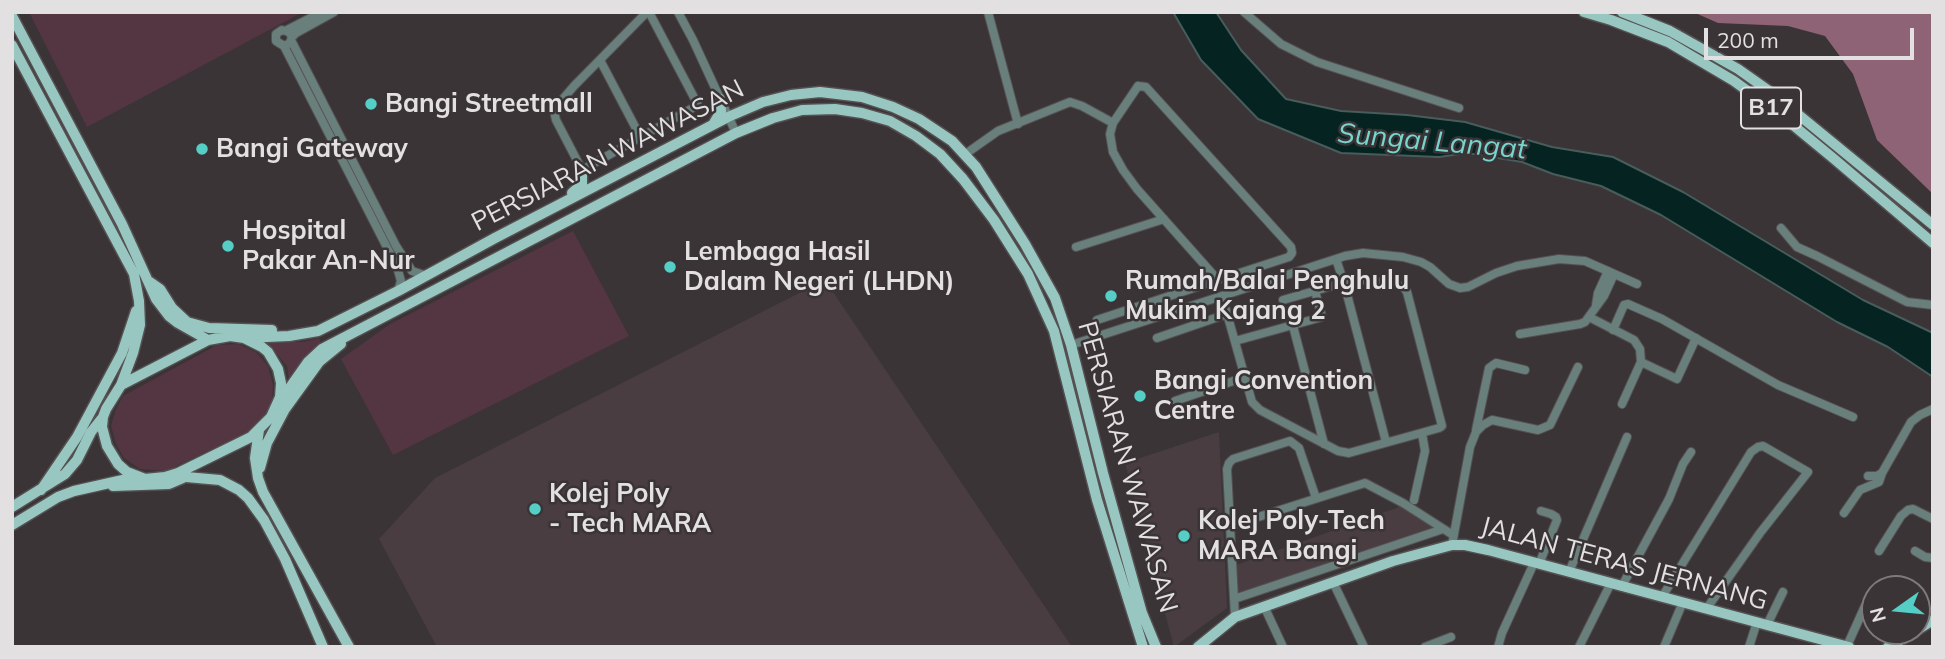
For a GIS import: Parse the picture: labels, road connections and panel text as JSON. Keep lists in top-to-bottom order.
{
  "streets": {
    "main road": ["B17", "PERSIARAN WAWASAN", "JALAN TERAS JERNANG"]
  },
  "water": ["Sungai Langat"],
  "places": [
    "Bangi Streetmall",
    "Bangi Gateway",
    "Hospital Pakar An-Nur",
    "Lembaga Hasil Dalam Negeri (LHDN)",
    "Rumah/Balai Penghulu Mukim Kajang 2",
    "Bangi Convention Centre",
    "Kolej Poly - Tech MARA",
    "Kolej Poly-Tech MARA Bangi"
  ],
  "scale_bar": "200 m",
  "north": "left"
}
